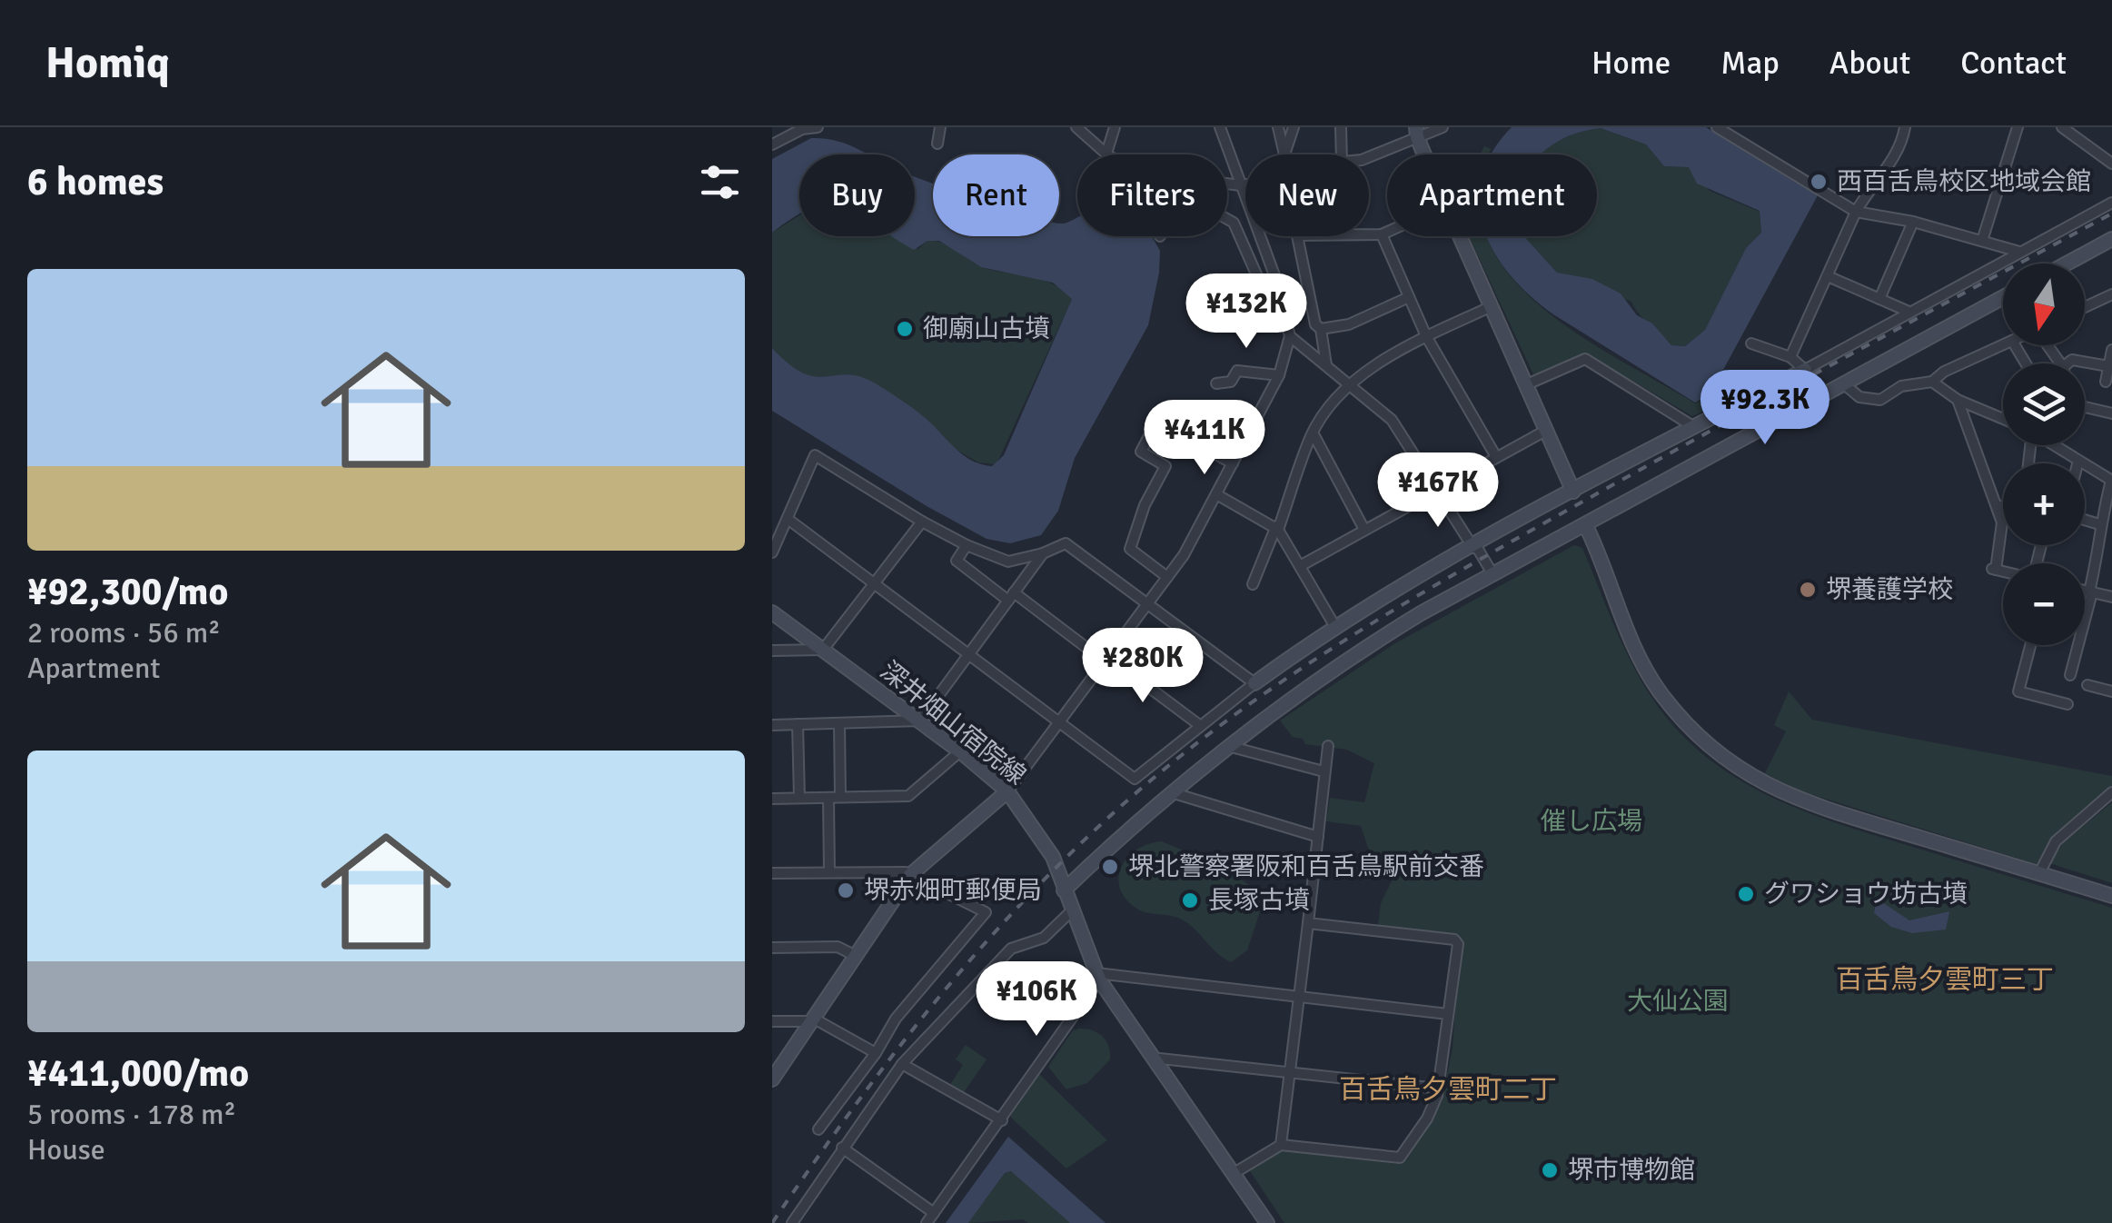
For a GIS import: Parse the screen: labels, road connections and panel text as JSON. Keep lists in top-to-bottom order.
{
  "streets": {
    "street": ["深井畑山宿院線"]
  },
  "districts": ["百舌鳥夕雲町三丁", "百舌鳥夕雲町二丁"],
  "parks": ["催し広場", "大仙公園"],
  "places": [
    "西百舌鳥校区地域会館",
    "御廟山古墳",
    "堺養護学校",
    "堺北警察署阪和百舌鳥駅前交番",
    "堺赤畑町郵便局",
    "グワショウ坊古墳",
    "長塚古墳",
    "堺市博物館"
  ],
  "north": "bottom",
  "page": {
    "header": "Homiq",
    "nav": [
      "Home",
      "Map",
      "About",
      "Contact"
    ],
    "heading": "6 homes",
    "chip": [
      "Buy",
      "Rent",
      "Filters",
      "New",
      "Apartment"
    ],
    "list": [
      {
        "name": "¥92,300/mo",
        "note": "2 rooms · 56 m² · Apartment"
      },
      {
        "name": "¥411,000/mo",
        "note": "5 rooms · 178 m² · House"
      }
    ],
    "map_buttons": ["+", "−"],
    "price": [
      "¥132K",
      "¥92.3K",
      "¥411K",
      "¥167K",
      "¥280K",
      "¥106K"
    ]
  }
}
